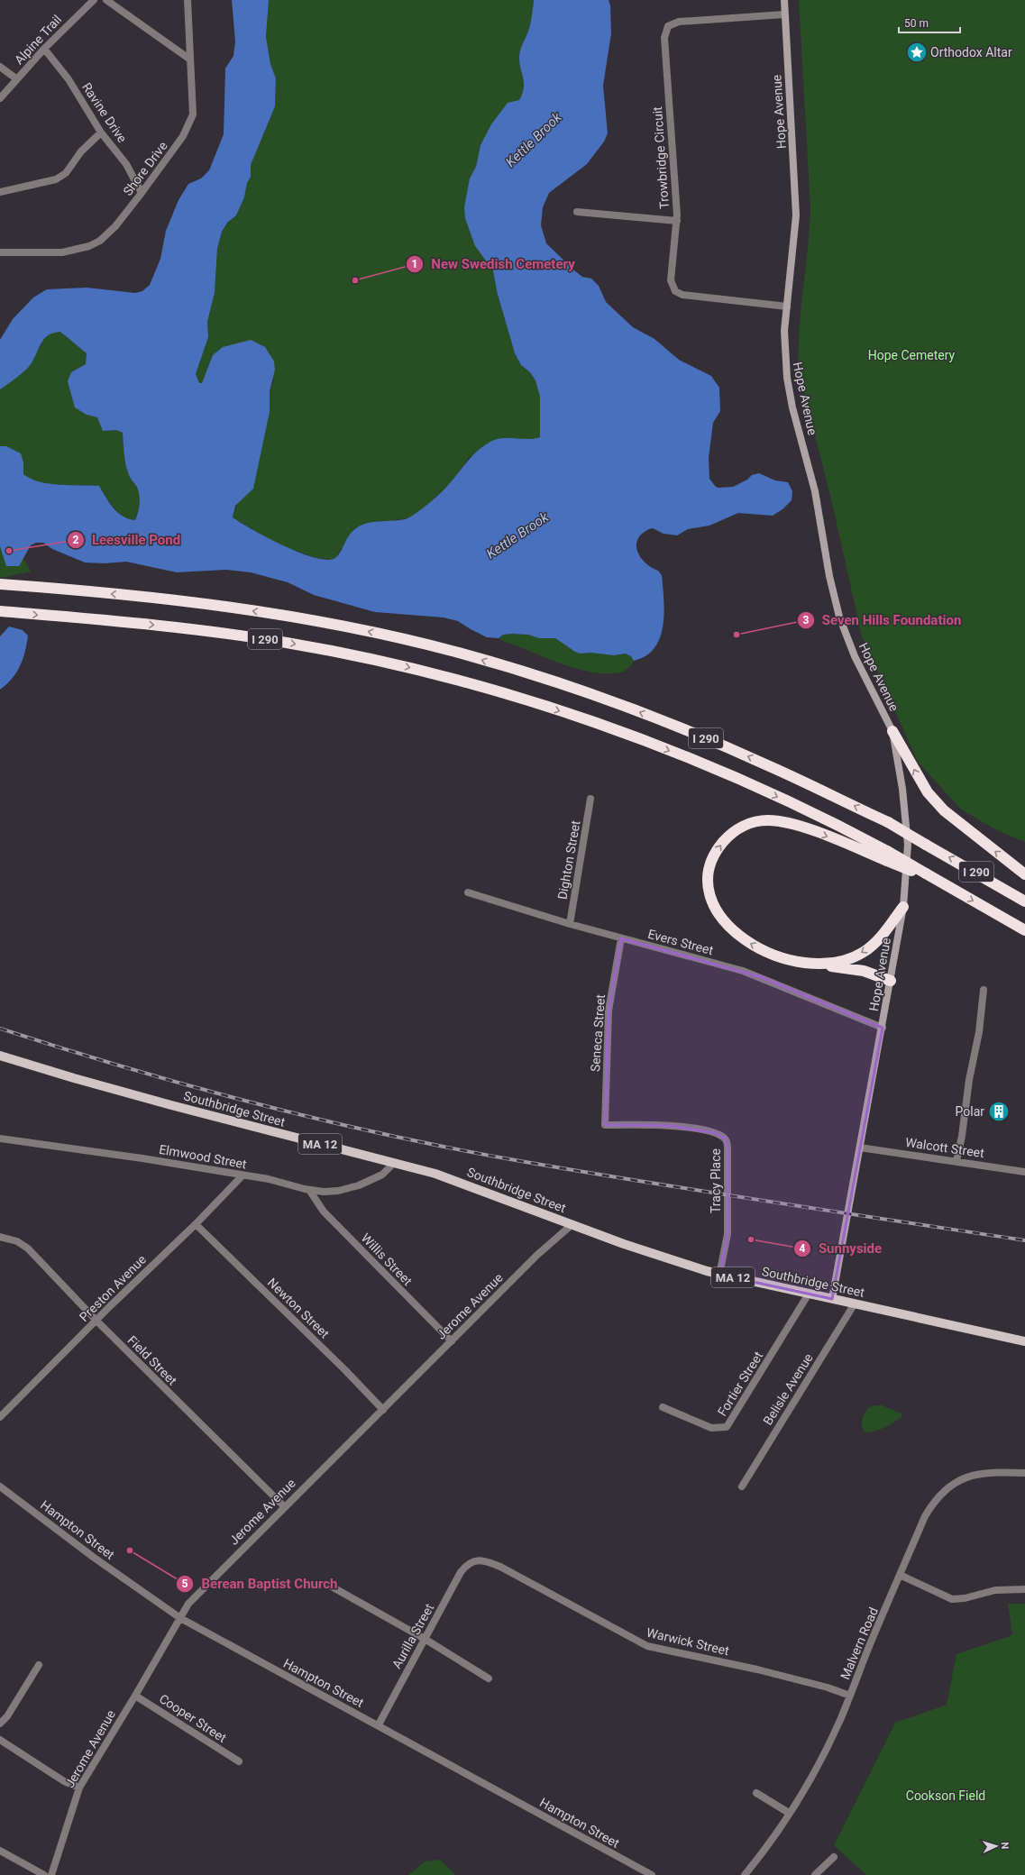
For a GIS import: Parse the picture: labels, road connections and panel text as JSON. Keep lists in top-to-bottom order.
{
  "streets": {
    "highway": ["I 290"],
    "main road": ["Hope Avenue", "Southbridge Street", "MA 12"],
    "street": [
      "Alpine Trail",
      "Ravine Drive",
      "Trowbridge Circuit",
      "Shore Drive",
      "Dighton Street",
      "Evers Street",
      "Seneca Street",
      "Walcott Street",
      "Elmwood Street",
      "Tracy Place",
      "Willis Street",
      "Preston Avenue",
      "Jerome Avenue",
      "Newton Street",
      "Field Street",
      "Fortier Street",
      "Belisle Avenue",
      "Hampton Street",
      "Aurilla Street",
      "Warwick Street",
      "Malvern Road",
      "Cooper Street"
    ]
  },
  "crossings": [
    ["Alpine Trail", "Ravine Drive"],
    ["Hope Avenue", "Trowbridge Circuit"],
    ["Hope Avenue", "Evers Street"],
    ["Hope Avenue", "Southbridge Street"],
    ["Hope Avenue", "Walcott Street"],
    ["Ravine Drive", "Shore Drive"],
    ["Dighton Street", "Evers Street"],
    ["Evers Street", "Seneca Street"],
    ["Seneca Street", "Tracy Place"],
    ["Southbridge Street", "Elmwood Street"],
    ["Southbridge Street", "Tracy Place"],
    ["Southbridge Street", "Jerome Avenue"],
    ["Southbridge Street", "Fortier Street"],
    ["Southbridge Street", "Belisle Avenue"],
    ["Elmwood Street", "Willis Street"],
    ["Elmwood Street", "Preston Avenue"],
    ["Willis Street", "Jerome Avenue"],
    ["Preston Avenue", "Newton Street"],
    ["Preston Avenue", "Field Street"],
    ["Jerome Avenue", "Newton Street"],
    ["Jerome Avenue", "Field Street"],
    ["Jerome Avenue", "Hampton Street"],
    ["Jerome Avenue", "Cooper Street"],
    ["Hampton Street", "Aurilla Street"],
    ["Aurilla Street", "Warwick Street"],
    ["Warwick Street", "Malvern Road"]
  ],
  "water": ["Kettle Brook"],
  "parks": ["Hope Cemetery", "Cookson Field"],
  "places": {
    "place": ["Orthodox Altar"],
    "other": [
      "New Swedish Cemetery",
      "Leesville Pond",
      "Seven Hills Foundation",
      "Sunnyside",
      "Berean Baptist Church"
    ],
    "building": ["Polar"]
  },
  "scale_bar": "50 m",
  "north": "right"
}
